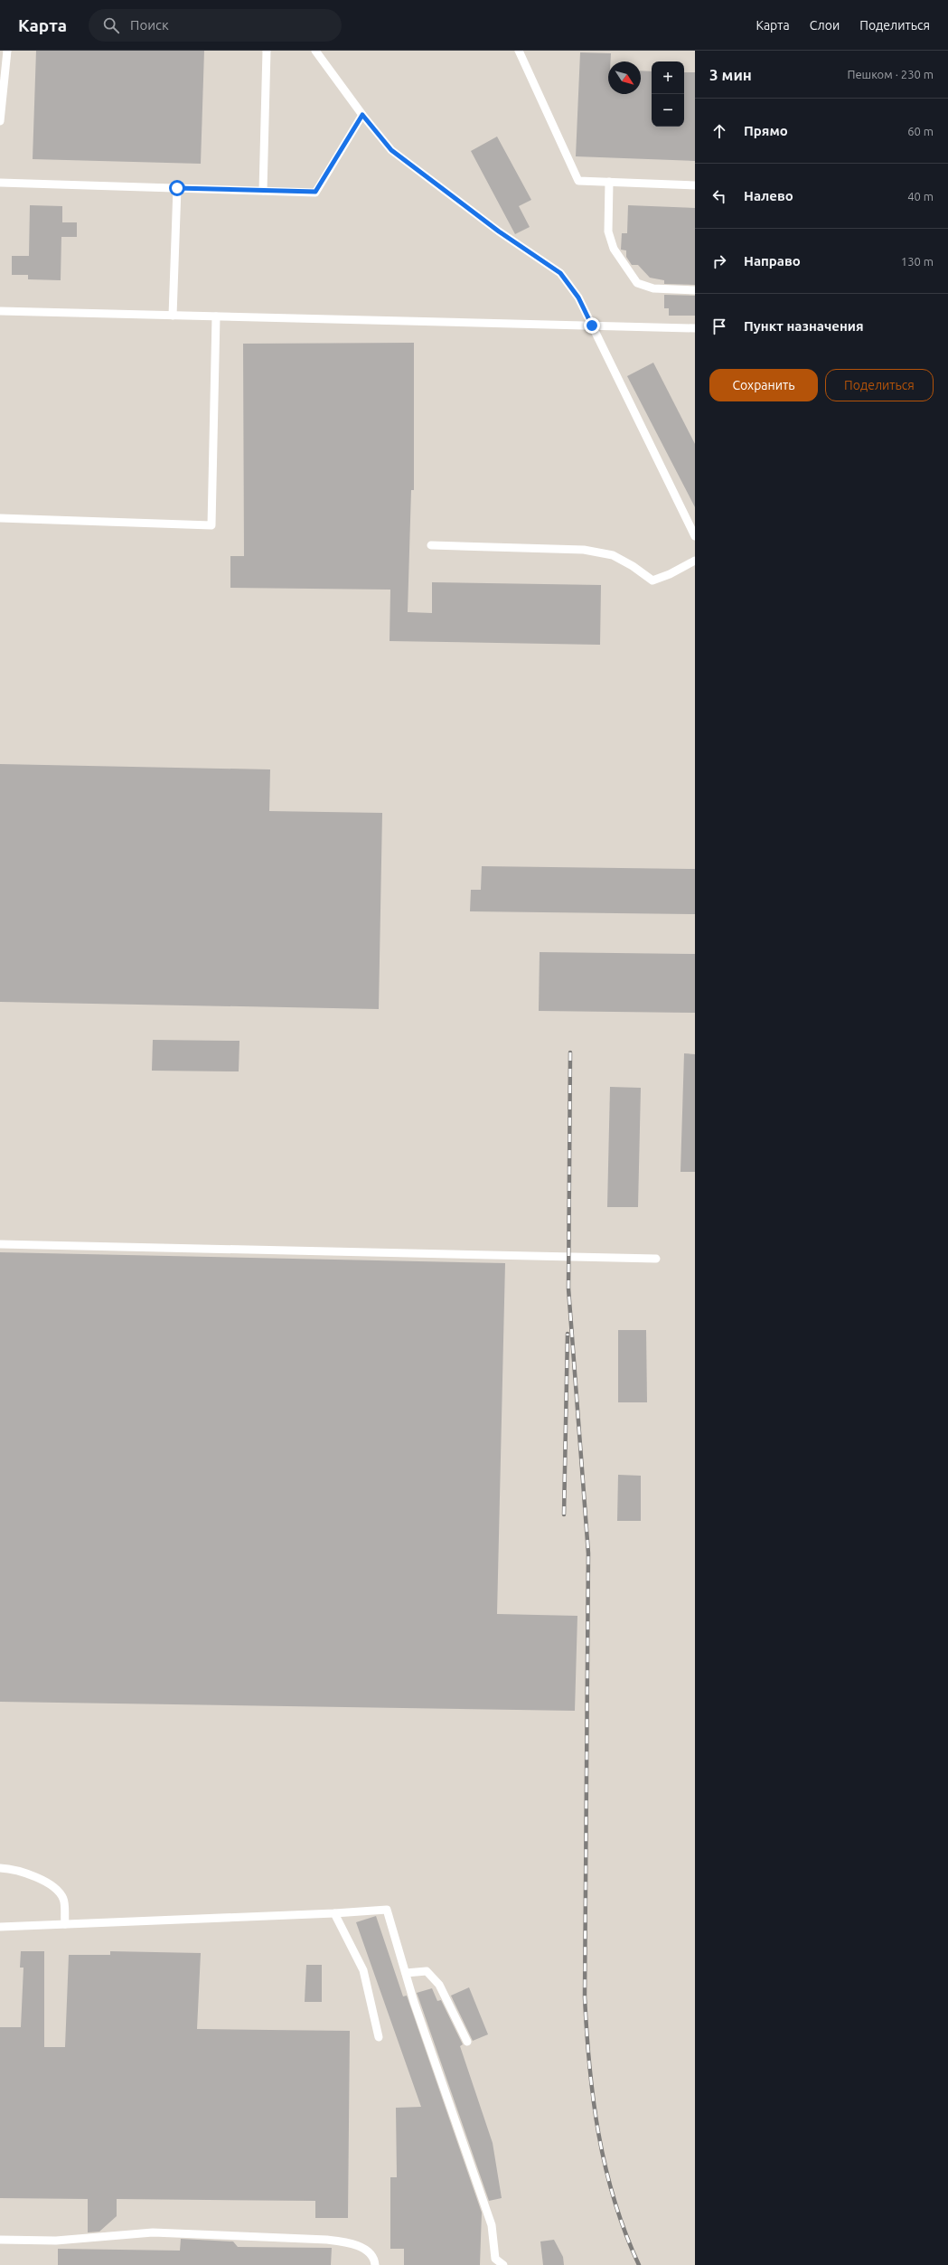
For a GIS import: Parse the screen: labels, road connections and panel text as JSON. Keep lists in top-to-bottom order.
{
  "north": "bottom right",
  "page": {
    "header": "Карта",
    "search": "Поиск",
    "nav": ["Карта", "Слои", "Поделиться"],
    "heading": ["3 мин", "Пешком · 230 m"],
    "map_buttons": ["+", "−"],
    "list": [
      ["Прямо", "60 m"],
      ["Налево", "40 m"],
      ["Направо", "130 m"],
      "Пункт назначения"
    ],
    "buttons": ["Сохранить", "Поделиться"]
  }
}
